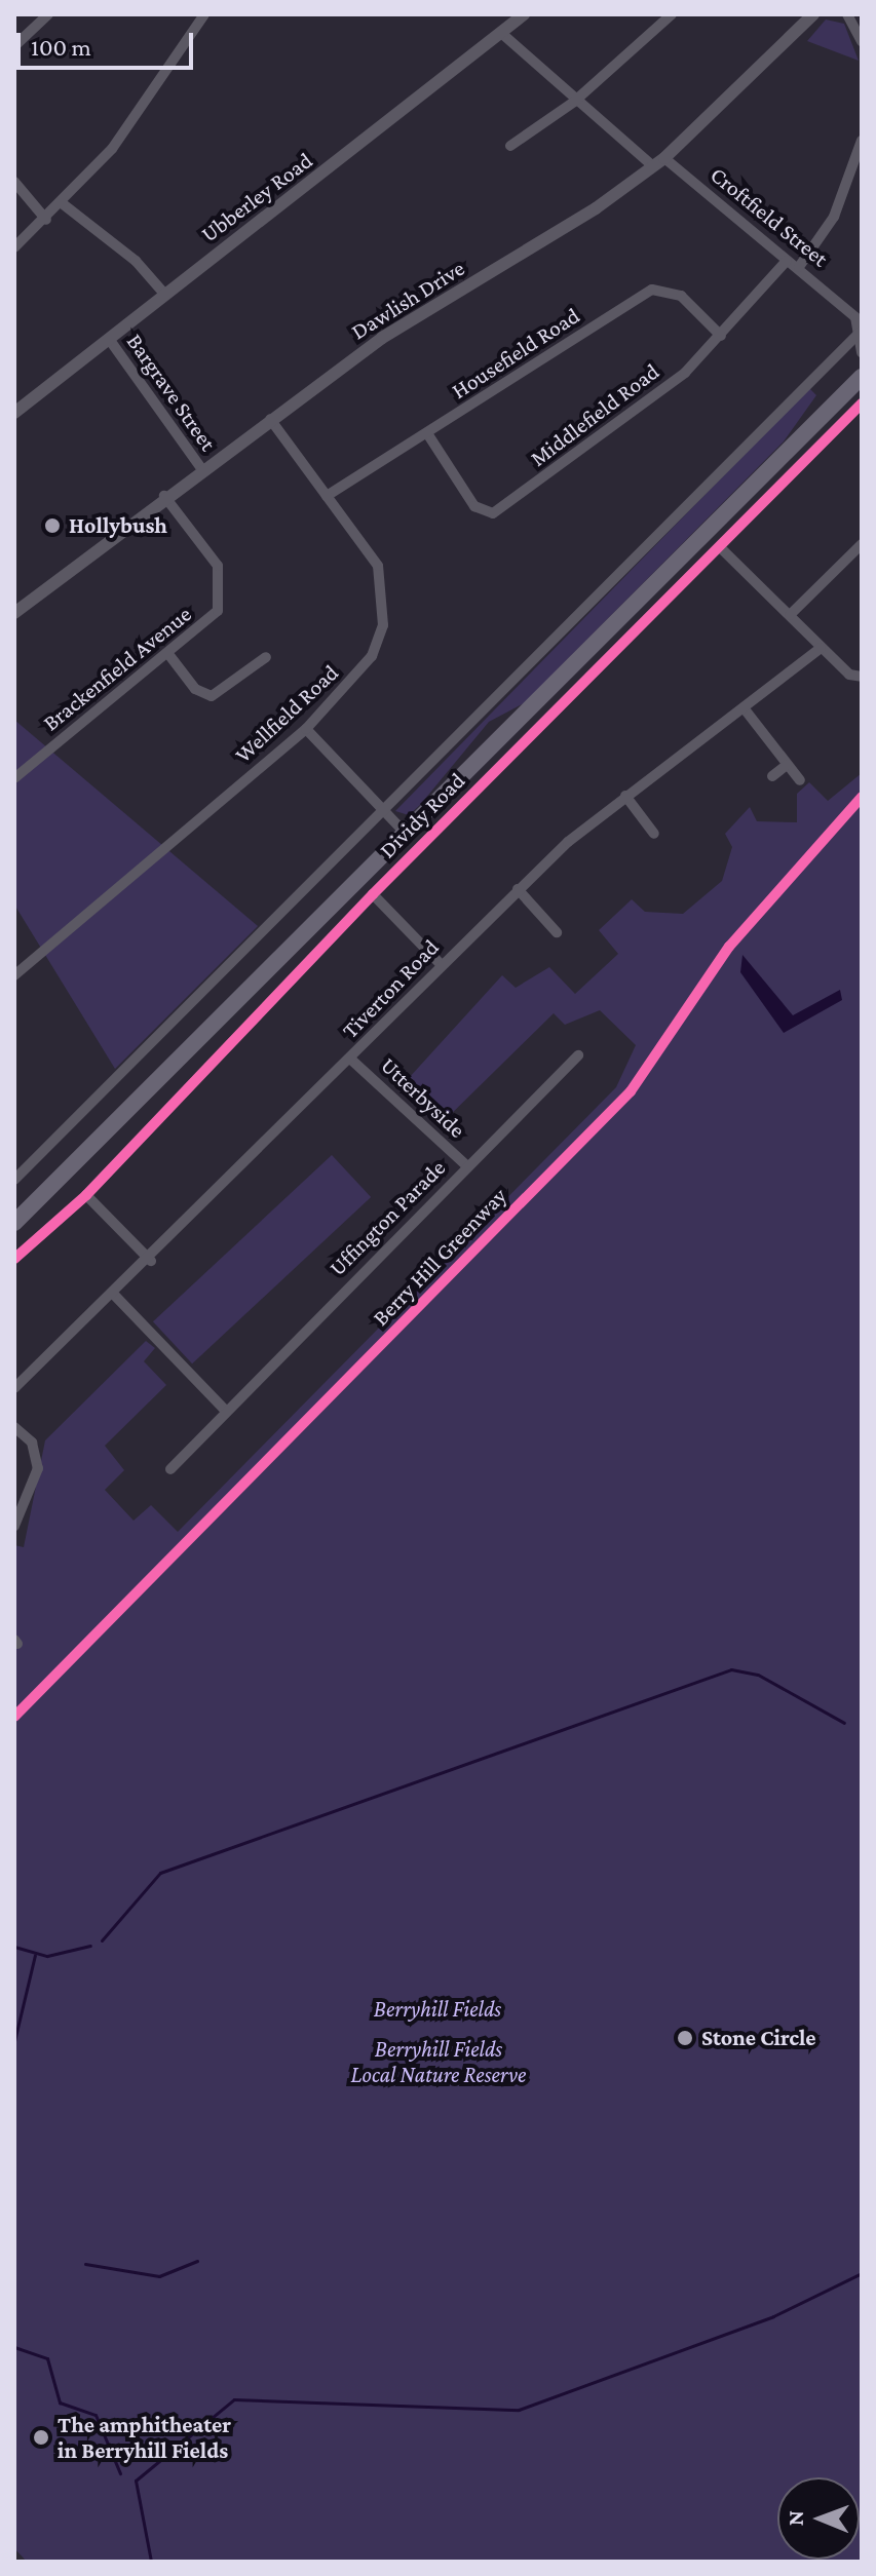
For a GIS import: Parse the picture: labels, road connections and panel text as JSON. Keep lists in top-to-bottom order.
{
  "streets": {
    "main road": ["Dividy Road"],
    "street": [
      "Ubberley Road",
      "Croftfield Street",
      "Dawlish Drive",
      "Housefield Road",
      "Bargrave Street",
      "Middlefield Road",
      "Brackenfield Avenue",
      "Wellfield Road",
      "Tiverton Road",
      "Utterbyside",
      "Uffington Parade"
    ],
    "cycle path": ["Berry Hill Greenway"]
  },
  "crossings": [
    ["Ubberley Road", "Croftfield Street"],
    ["Ubberley Road", "Bargrave Street"],
    ["Croftfield Street", "Dawlish Drive"],
    ["Croftfield Street", "Middlefield Road"],
    ["Croftfield Street", "Dividy Road"],
    ["Dawlish Drive", "Bargrave Street"],
    ["Dawlish Drive", "Brackenfield Avenue"],
    ["Dawlish Drive", "Wellfield Road"],
    ["Housefield Road", "Middlefield Road"],
    ["Housefield Road", "Wellfield Road"],
    ["Tiverton Road", "Utterbyside"],
    ["Utterbyside", "Uffington Parade"]
  ],
  "parks": ["Berryhill Fields", "Berryhill Fields Local Nature Reserve"],
  "places": ["Hollybush", "Stone Circle", "The amphitheater in Berryhill Fields"],
  "scale_bar": "100 m",
  "north": "left"
}
